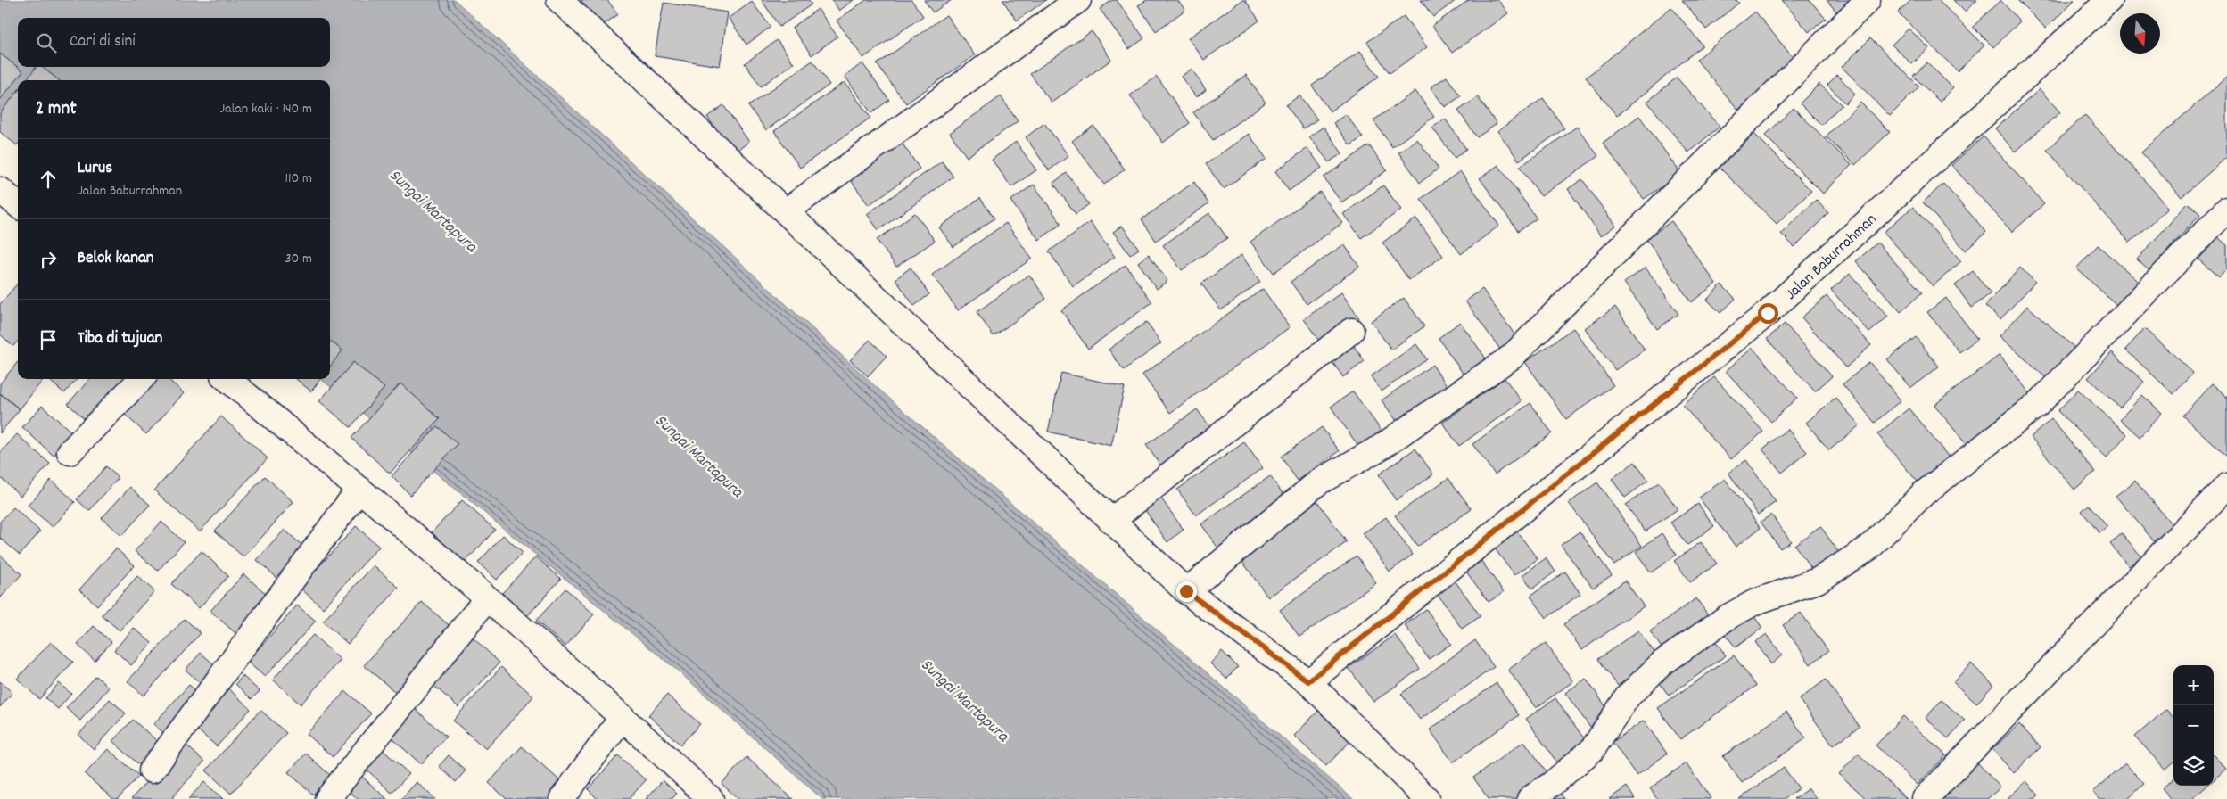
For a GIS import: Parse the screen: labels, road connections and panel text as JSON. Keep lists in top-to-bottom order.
{
  "streets": {
    "street": ["Jalan Baburrahman"]
  },
  "water": ["Sungai Martapura"],
  "north": "bottom",
  "page": {
    "search": "Cari di sini",
    "heading": ["2 mnt", "Jalan kaki · 140 m"],
    "list": [
      ["Lurus", "Jalan Baburrahman", "110 m"],
      ["Belok kanan", "30 m"],
      "Tiba di tujuan"
    ],
    "map_buttons": ["+", "−"]
  }
}
